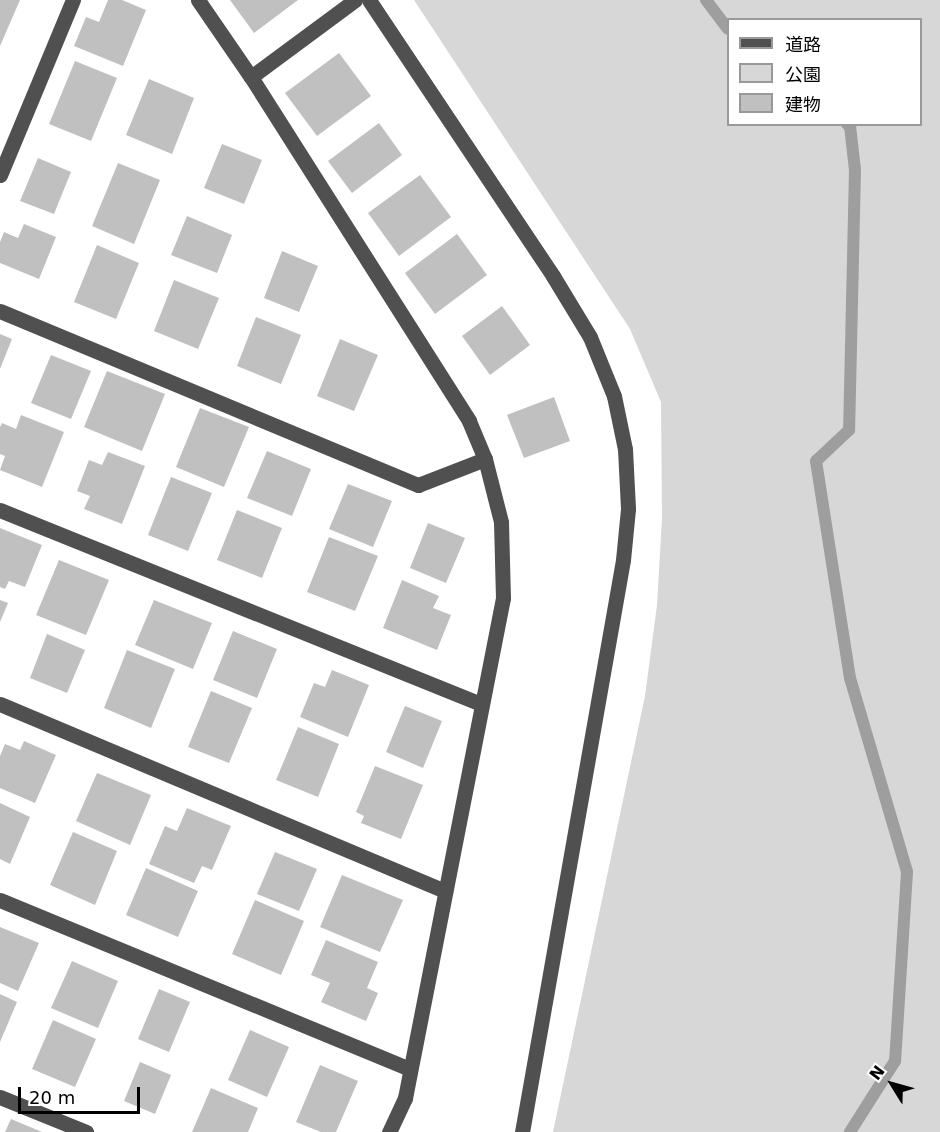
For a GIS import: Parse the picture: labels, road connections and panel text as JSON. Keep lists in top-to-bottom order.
{
  "legend": ["道路", "公園", "建物"],
  "scale_bar": "20 m",
  "north": "top left"
}
